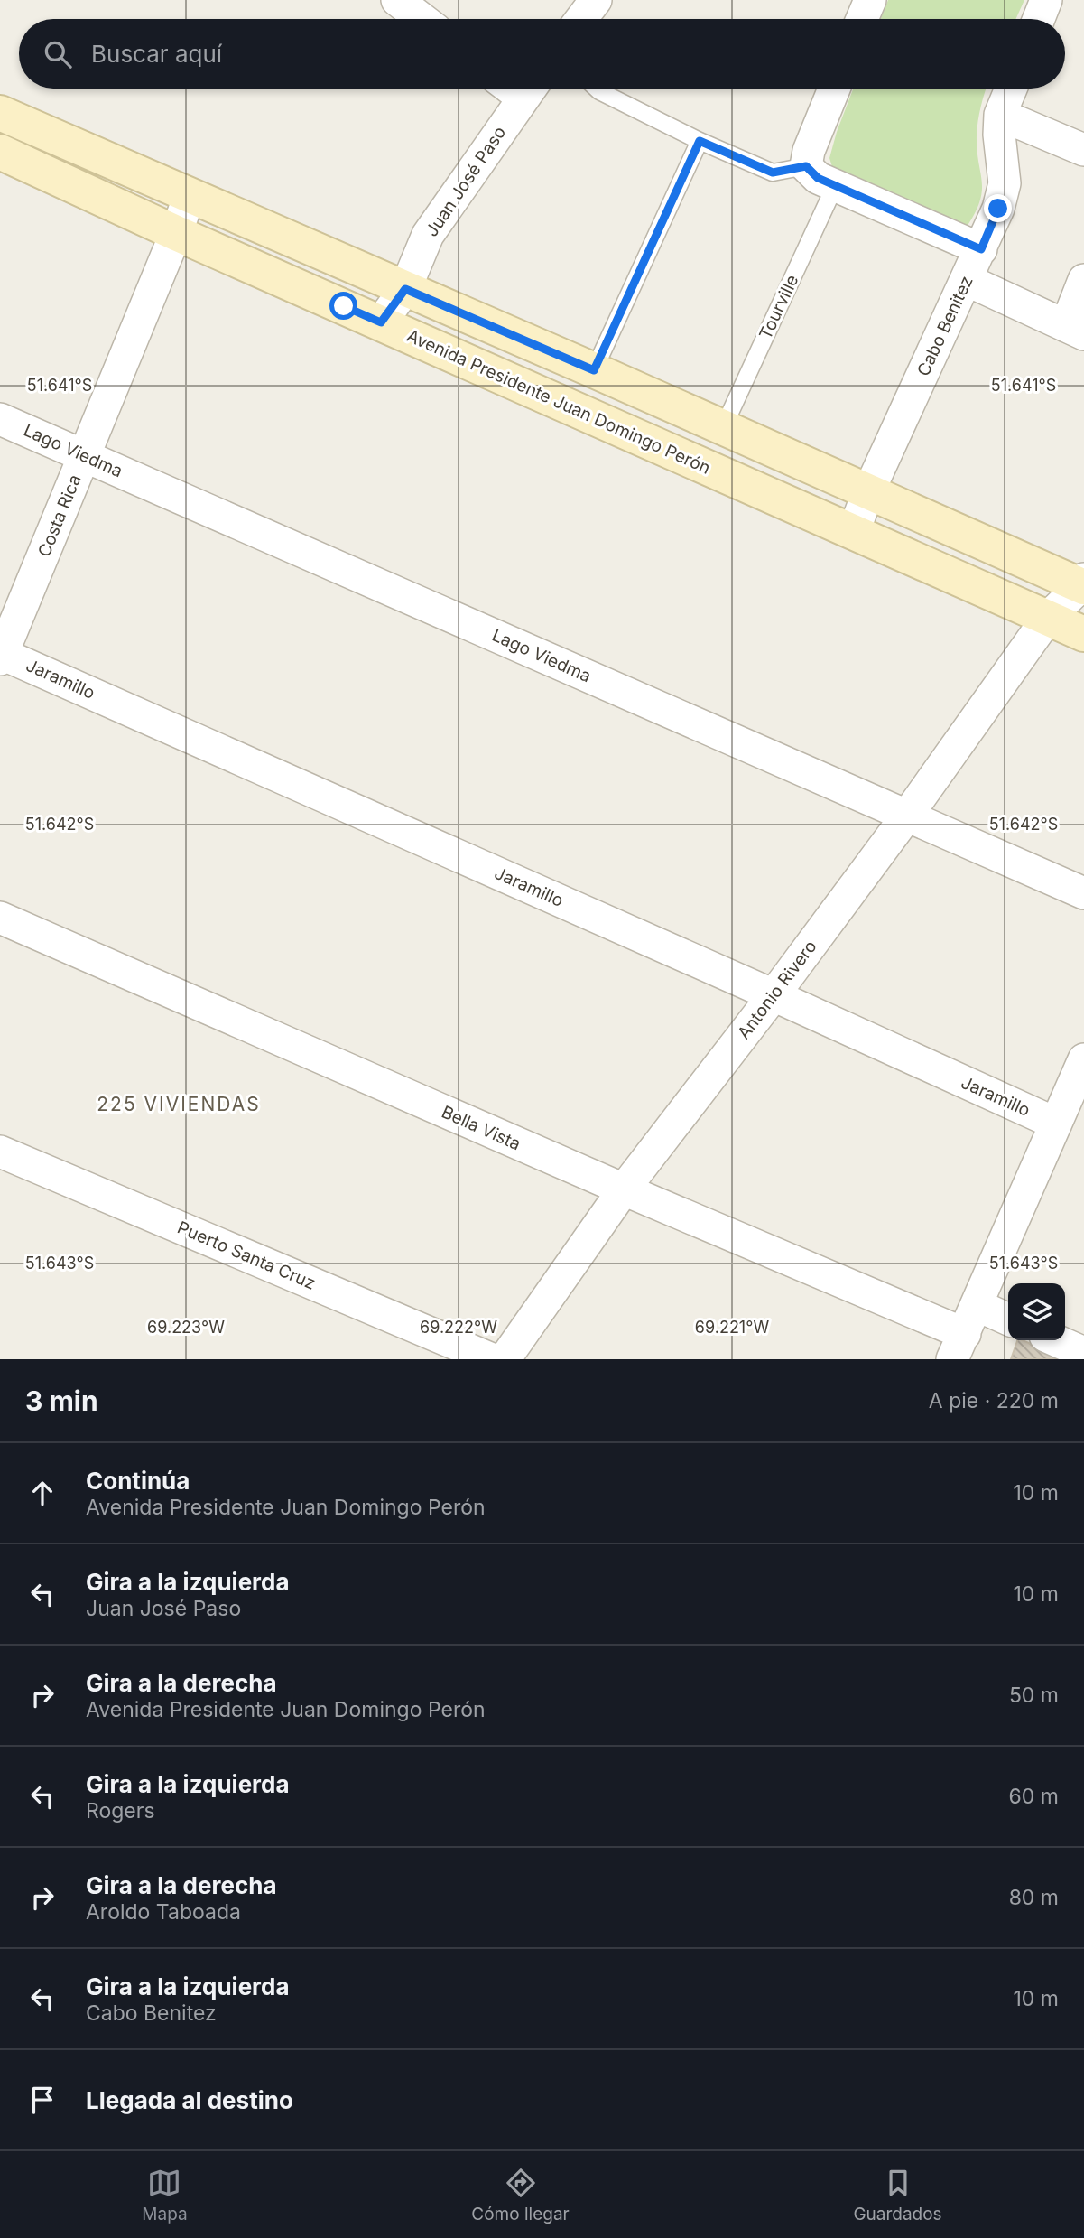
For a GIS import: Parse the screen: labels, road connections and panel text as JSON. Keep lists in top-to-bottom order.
{
  "streets": {
    "main road": ["Avenida Presidente Juan Domingo Perón"],
    "street": [
      "Juan José Paso",
      "Cabo Benitez",
      "Lago Viedma",
      "Costa Rica",
      "Jaramillo",
      "Antonio Rivero",
      "Bella Vista",
      "Puerto Santa Cruz"
    ],
    "lane": ["Tourville"]
  },
  "crossings": [
    ["Juan José Paso", "Avenida Presidente Juan Domingo Perón"],
    ["Cabo Benitez", "Avenida Presidente Juan Domingo Perón"],
    ["Avenida Presidente Juan Domingo Perón", "Costa Rica"],
    ["Avenida Presidente Juan Domingo Perón", "Antonio Rivero"],
    ["Lago Viedma", "Costa Rica"],
    ["Lago Viedma", "Antonio Rivero"],
    ["Costa Rica", "Jaramillo"],
    ["Jaramillo", "Antonio Rivero"],
    ["Antonio Rivero", "Bella Vista"]
  ],
  "districts": ["225 VIVIENDAS"],
  "page": {
    "search": "Buscar aquí",
    "heading": ["3 min", "A pie · 220 m"],
    "list": [
      ["Continúa", "Avenida Presidente Juan Domingo Perón", "10 m"],
      ["Gira a la izquierda", "Juan José Paso", "10 m"],
      ["Gira a la derecha", "Avenida Presidente Juan Domingo Perón", "50 m"],
      ["Gira a la izquierda", "Rogers", "60 m"],
      ["Gira a la derecha", "Aroldo Taboada", "80 m"],
      ["Gira a la izquierda", "Cabo Benitez", "10 m"],
      "Llegada al destino"
    ],
    "nav": ["Mapa", "Cómo llegar", "Guardados"]
  },
  "coordinates": [
    "51.641°S",
    "51.642°S",
    "51.643°S",
    "69.223°W",
    "69.222°W",
    "69.221°W"
  ]
}
